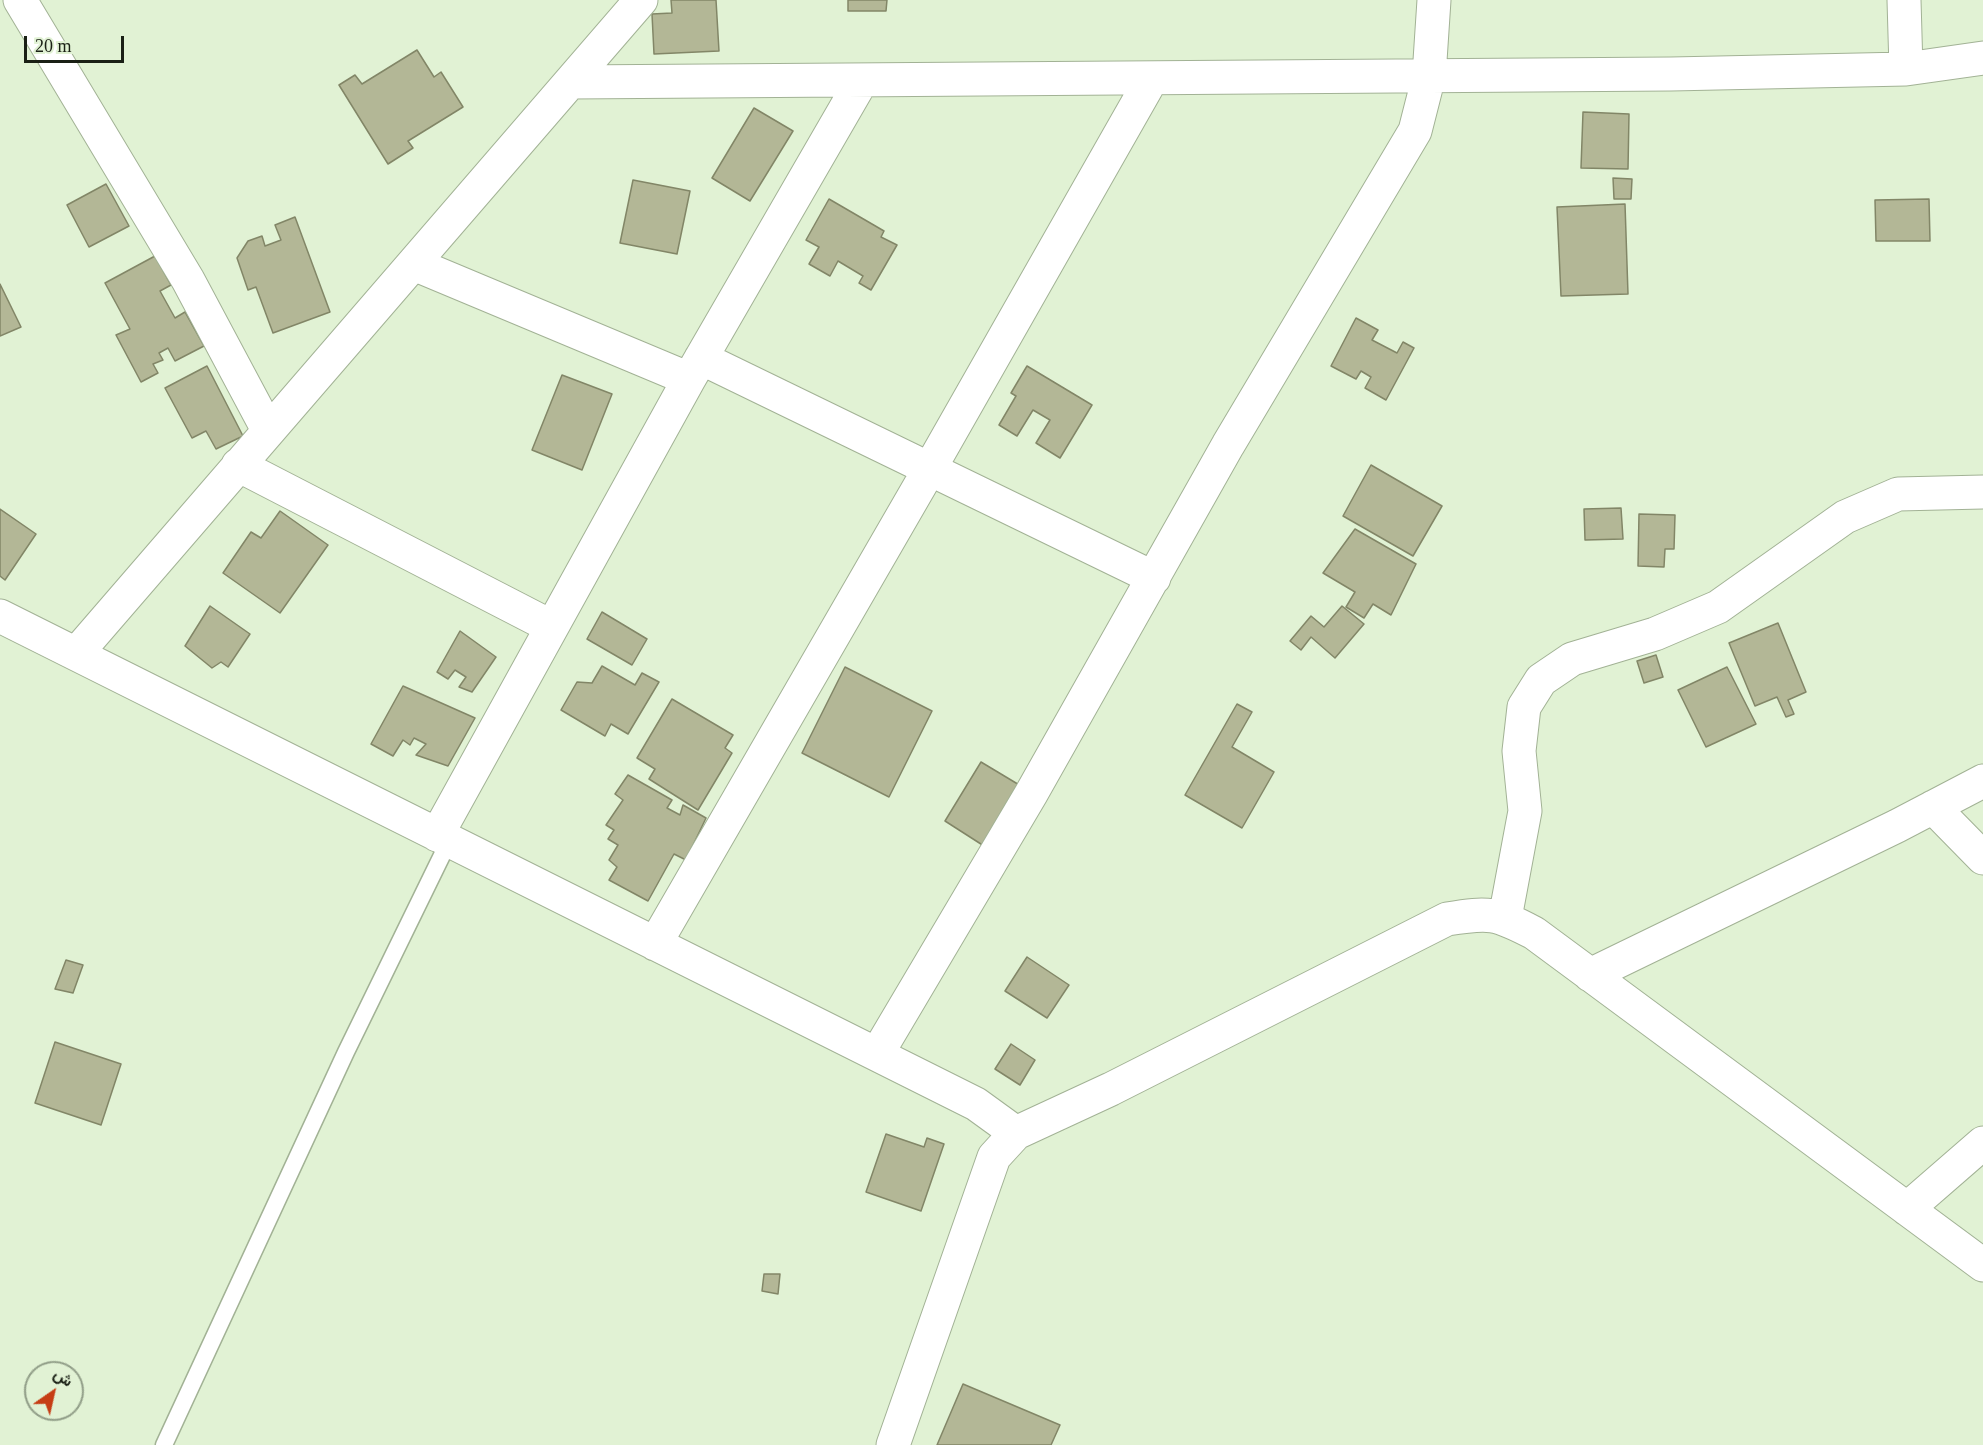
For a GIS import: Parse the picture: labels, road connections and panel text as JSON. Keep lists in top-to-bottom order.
{
  "scale_bar": "20 m",
  "north": "top right"
}
